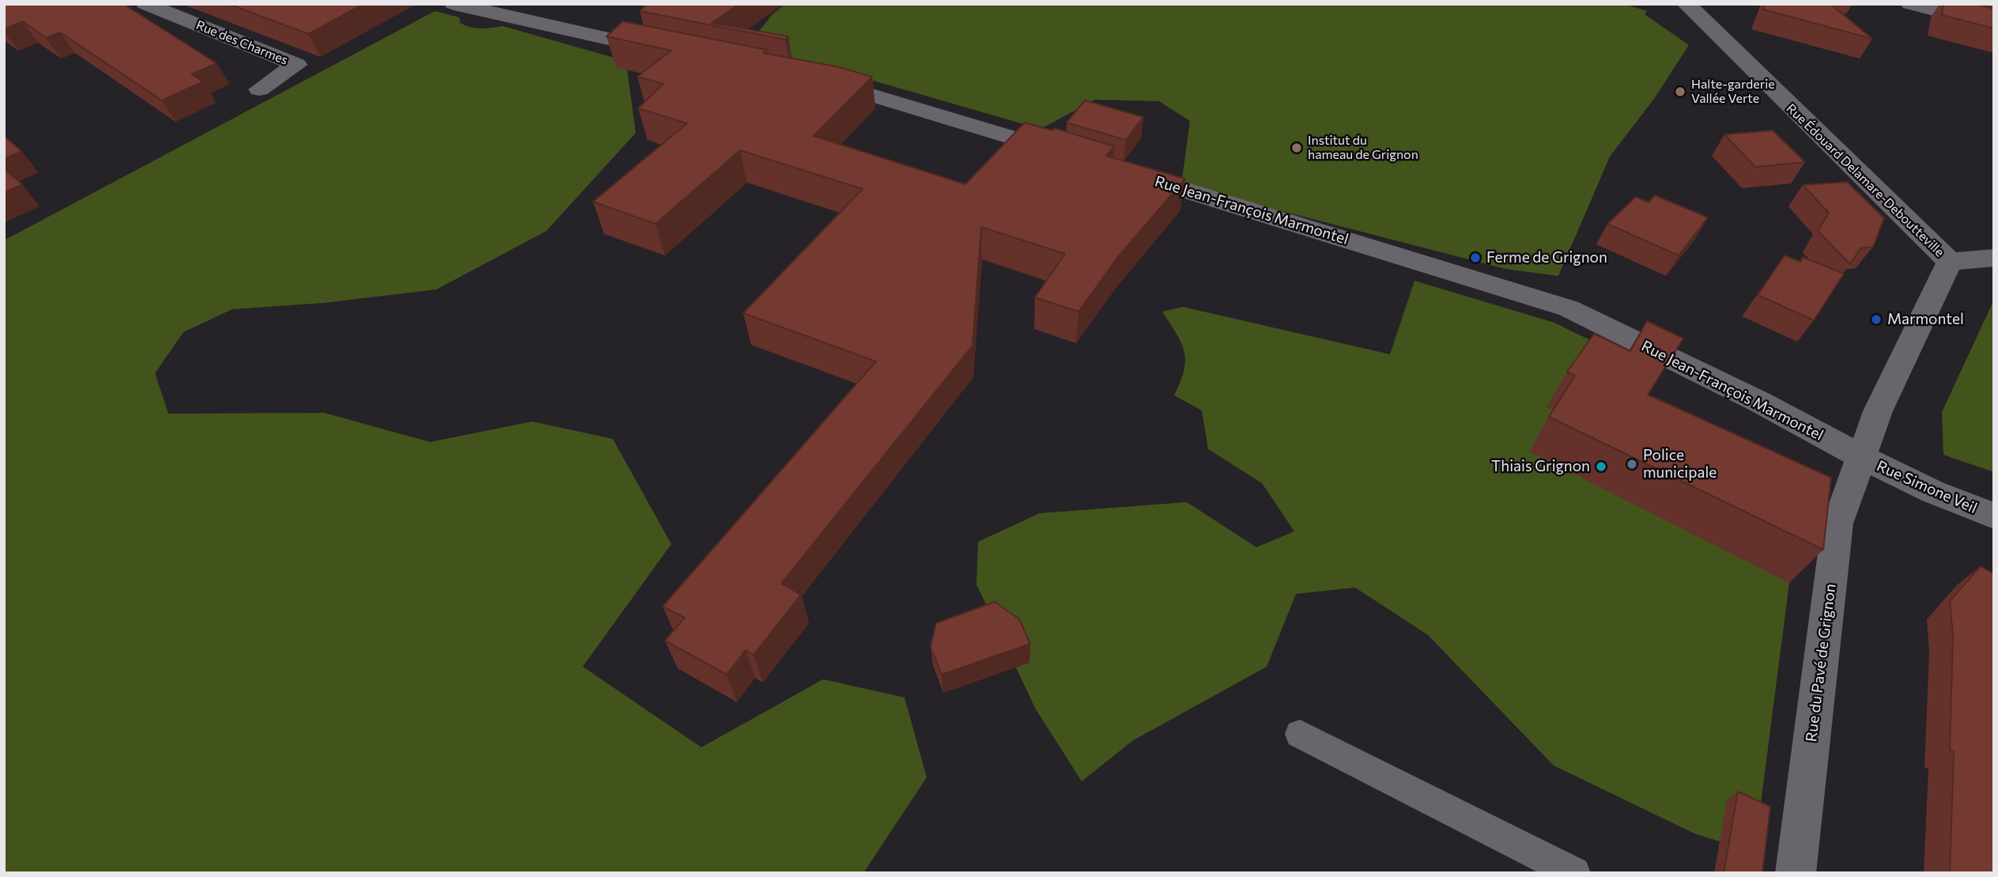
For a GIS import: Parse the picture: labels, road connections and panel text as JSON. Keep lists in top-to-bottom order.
{
  "streets": {
    "street": [
      "Rue des Charmes",
      "Rue Édouard Delamare-Deboutteville",
      "Rue Jean-François Marmontel",
      "Rue Simone Veil",
      "Rue du Pavé de Grignon"
    ]
  },
  "crossings": [
    ["Rue Édouard Delamare-Deboutteville", "Rue du Pavé de Grignon"],
    ["Rue Jean-François Marmontel", "Rue Simone Veil"],
    ["Rue Jean-François Marmontel", "Rue du Pavé de Grignon"],
    ["Rue Simone Veil", "Rue du Pavé de Grignon"]
  ],
  "places": [
    "Halte-garderie Vallée Verte",
    "Institut du hameau de Grignon",
    "Ferme de Grignon",
    "Marmontel",
    "Police municipale",
    "Thiais Grignon"
  ]
}
